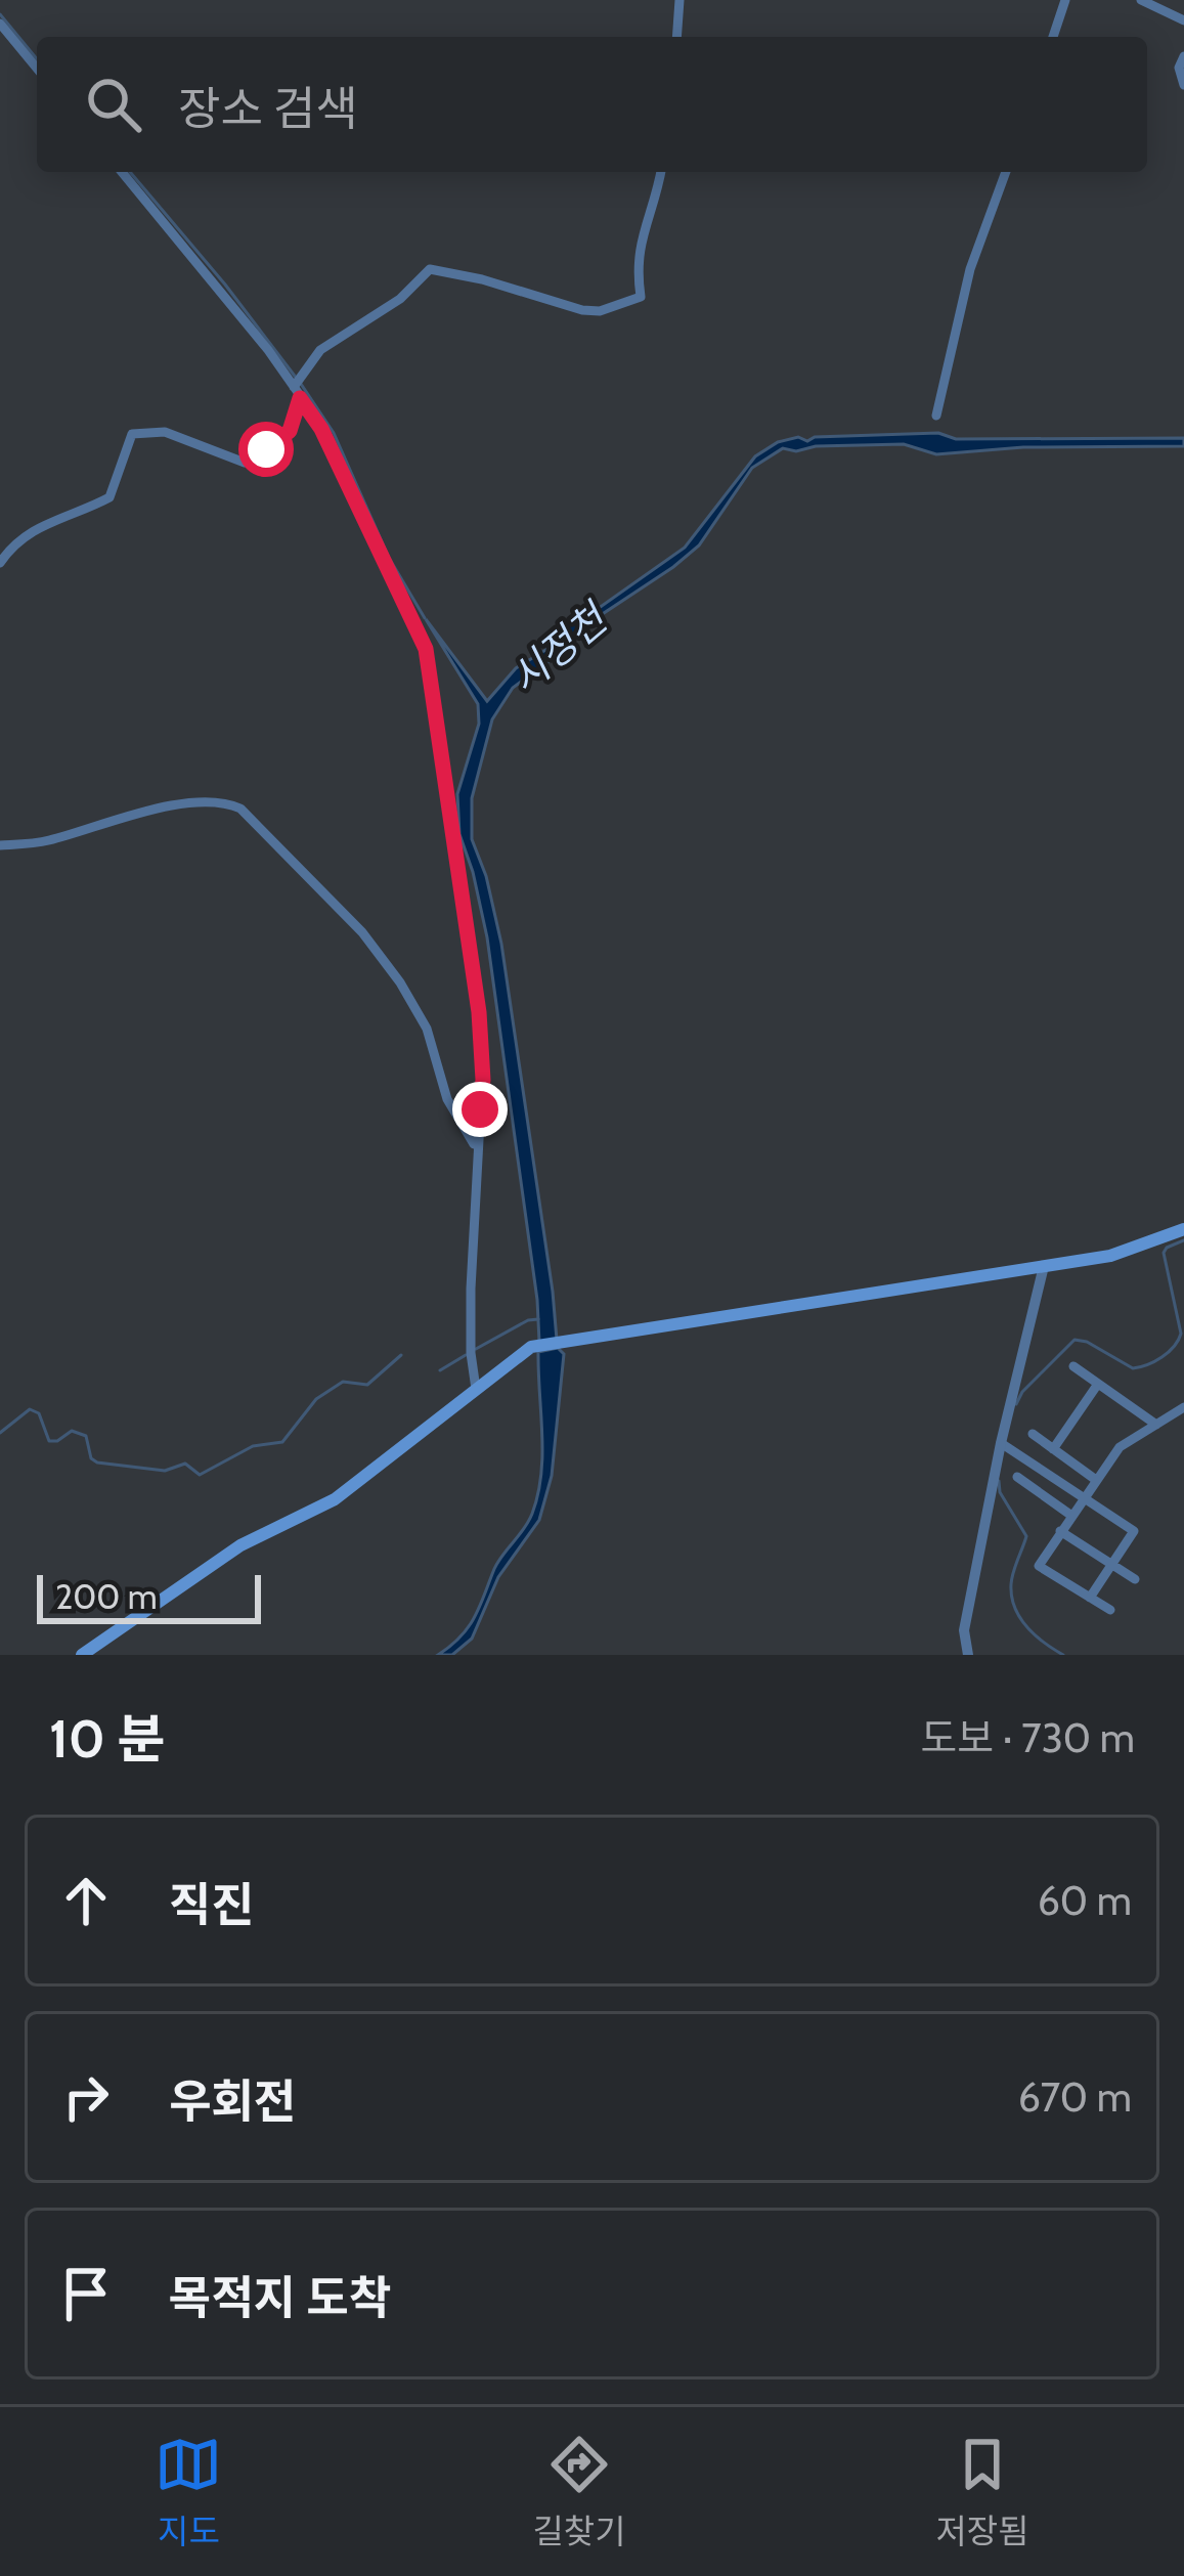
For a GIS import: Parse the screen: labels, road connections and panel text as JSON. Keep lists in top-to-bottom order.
{
  "water": ["시정천"],
  "scale_bar": "200 m",
  "page": {
    "search": "장소 검색",
    "scale": "200 m",
    "heading": ["10 분", "도보 · 730 m"],
    "list": [
      ["직진", "60 m"],
      ["우회전", "670 m"],
      "목적지 도착"
    ],
    "nav": ["지도", "길찾기", "저장됨"]
  }
}
